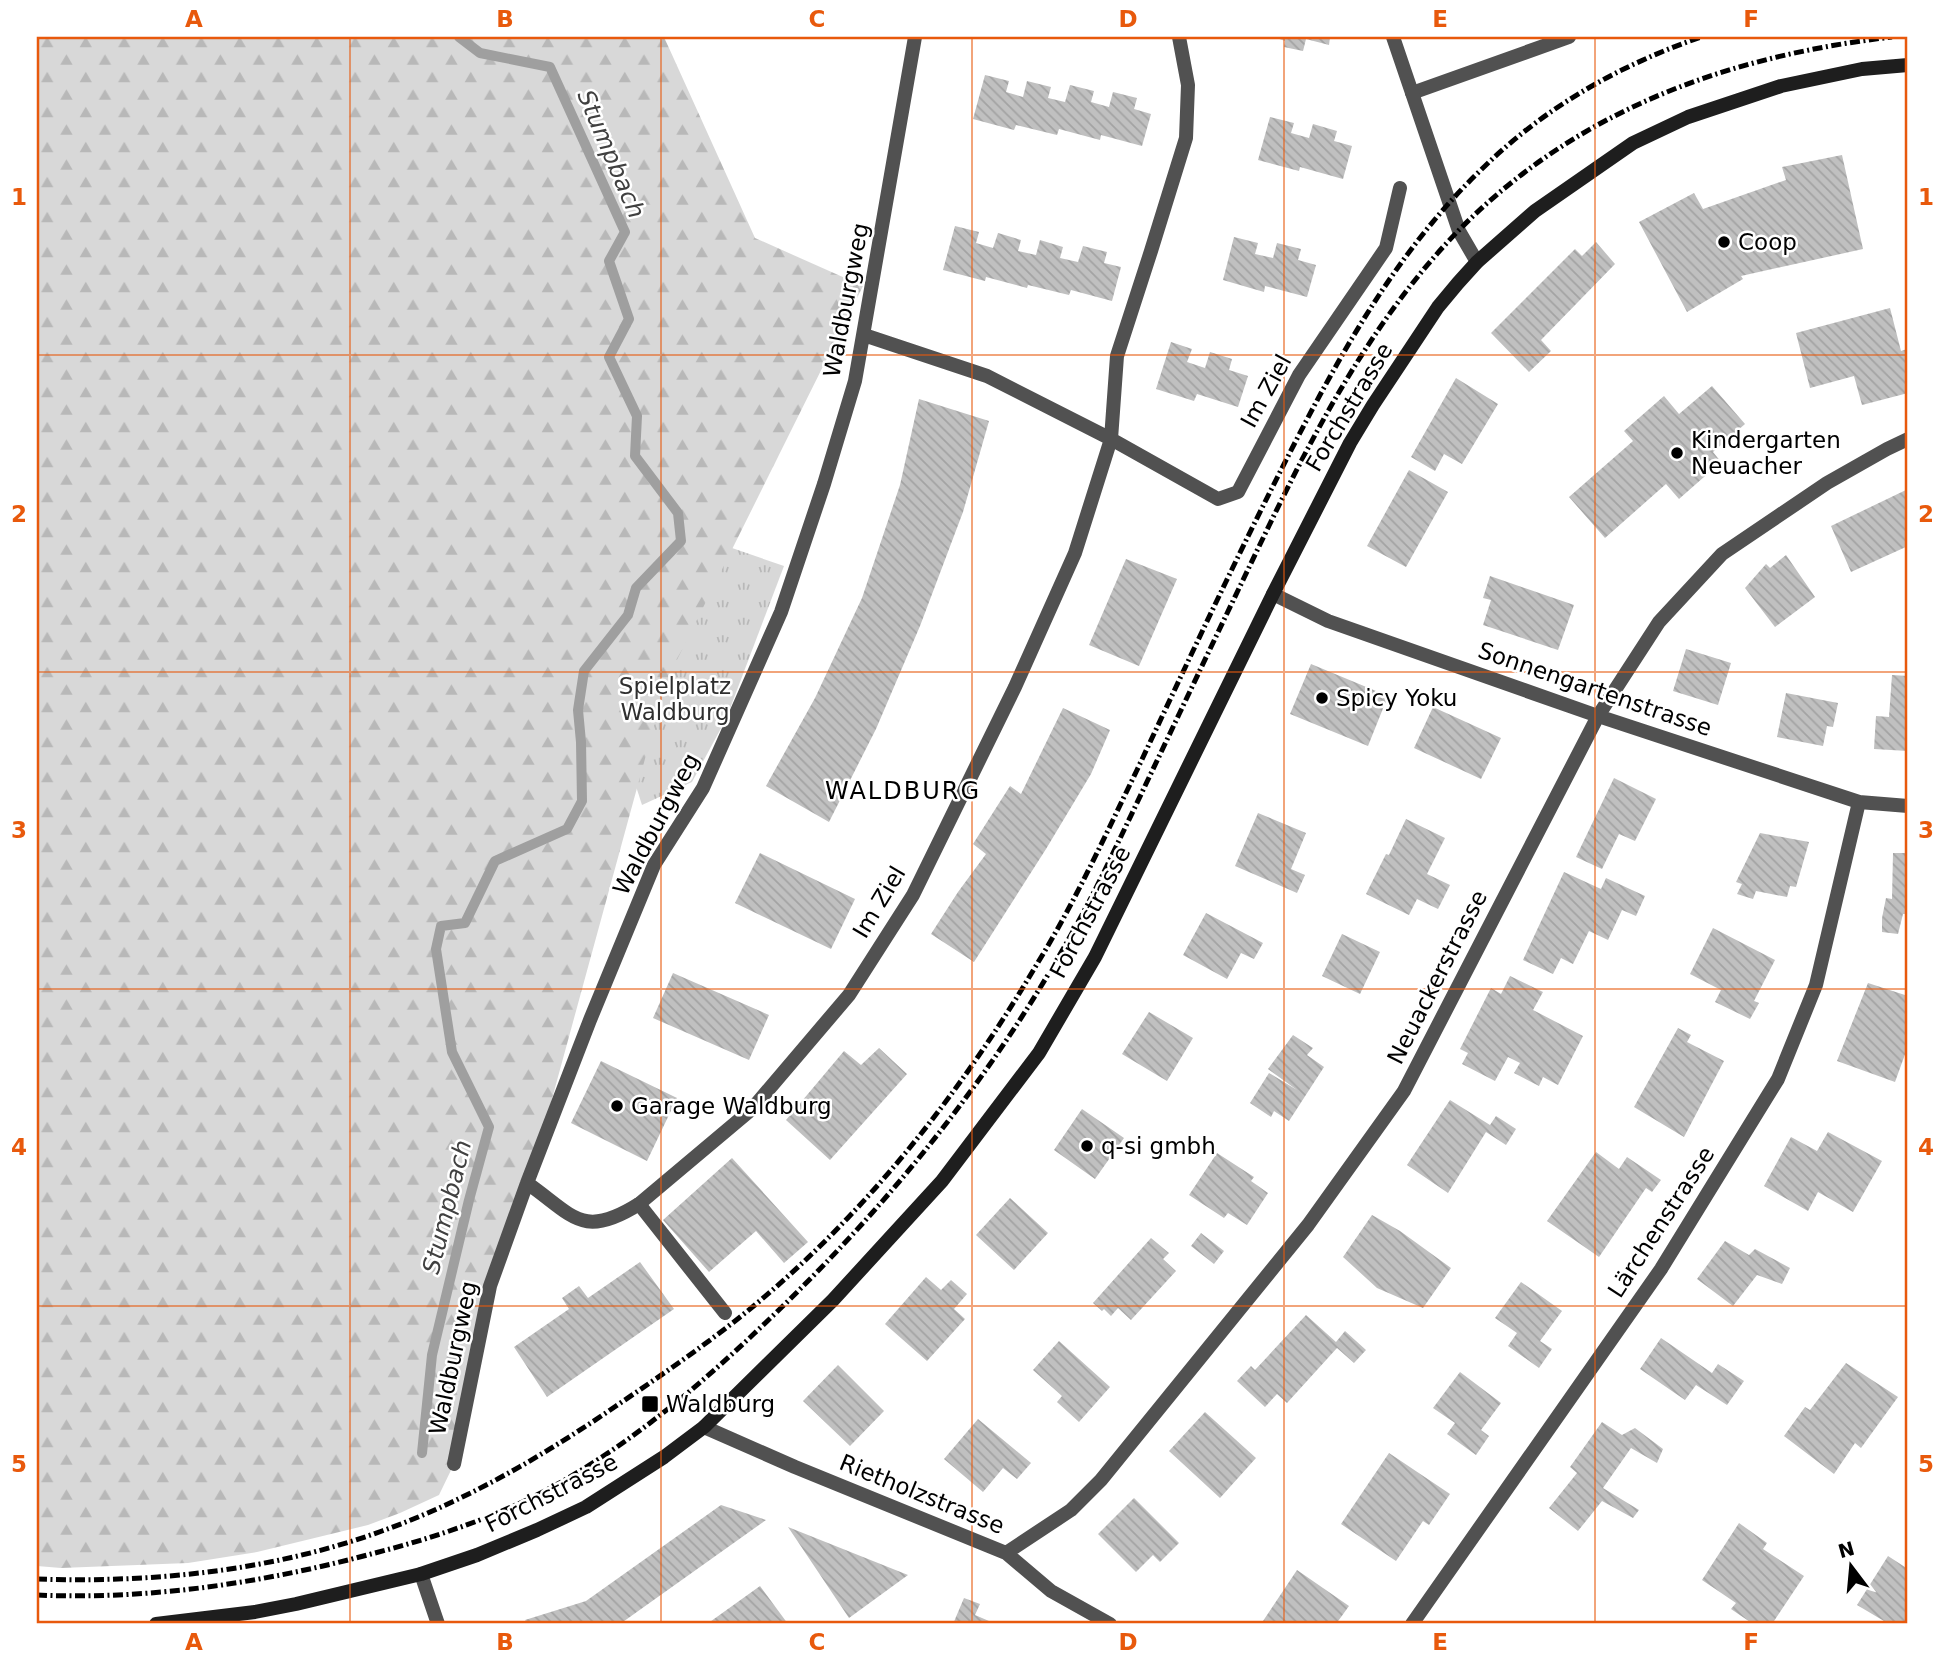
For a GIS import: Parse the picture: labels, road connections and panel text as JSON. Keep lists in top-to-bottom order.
{
  "streets": {
    "main road": ["Forchstrasse"],
    "street": [
      "Waldburgweg",
      "Im Ziel",
      "Sonnengartenstrasse",
      "Neuackerstrasse",
      "Lärchenstrasse",
      "Rietholzstrasse"
    ]
  },
  "crossings": [
    ["Waldburgweg", "Im Ziel"],
    ["Forchstrasse", "Sonnengartenstrasse"],
    ["Forchstrasse", "Rietholzstrasse"],
    ["Sonnengartenstrasse", "Neuackerstrasse"],
    ["Sonnengartenstrasse", "Lärchenstrasse"],
    ["Neuackerstrasse", "Rietholzstrasse"]
  ],
  "districts": ["WALDBURG"],
  "water": ["Stumpbach"],
  "parks": ["Spielplatz Waldburg"],
  "places": {
    "other": [
      "Coop",
      "Kindergarten Neuacher",
      "Spicy Yoku",
      "Garage Waldburg",
      "q-si gmbh"
    ],
    "transit": ["Waldburg"]
  },
  "north": "top",
  "grid": {
    "columns": [
      "A",
      "B",
      "C",
      "D",
      "E",
      "F"
    ],
    "rows": [
      "1",
      "2",
      "3",
      "4",
      "5"
    ]
  }
}
